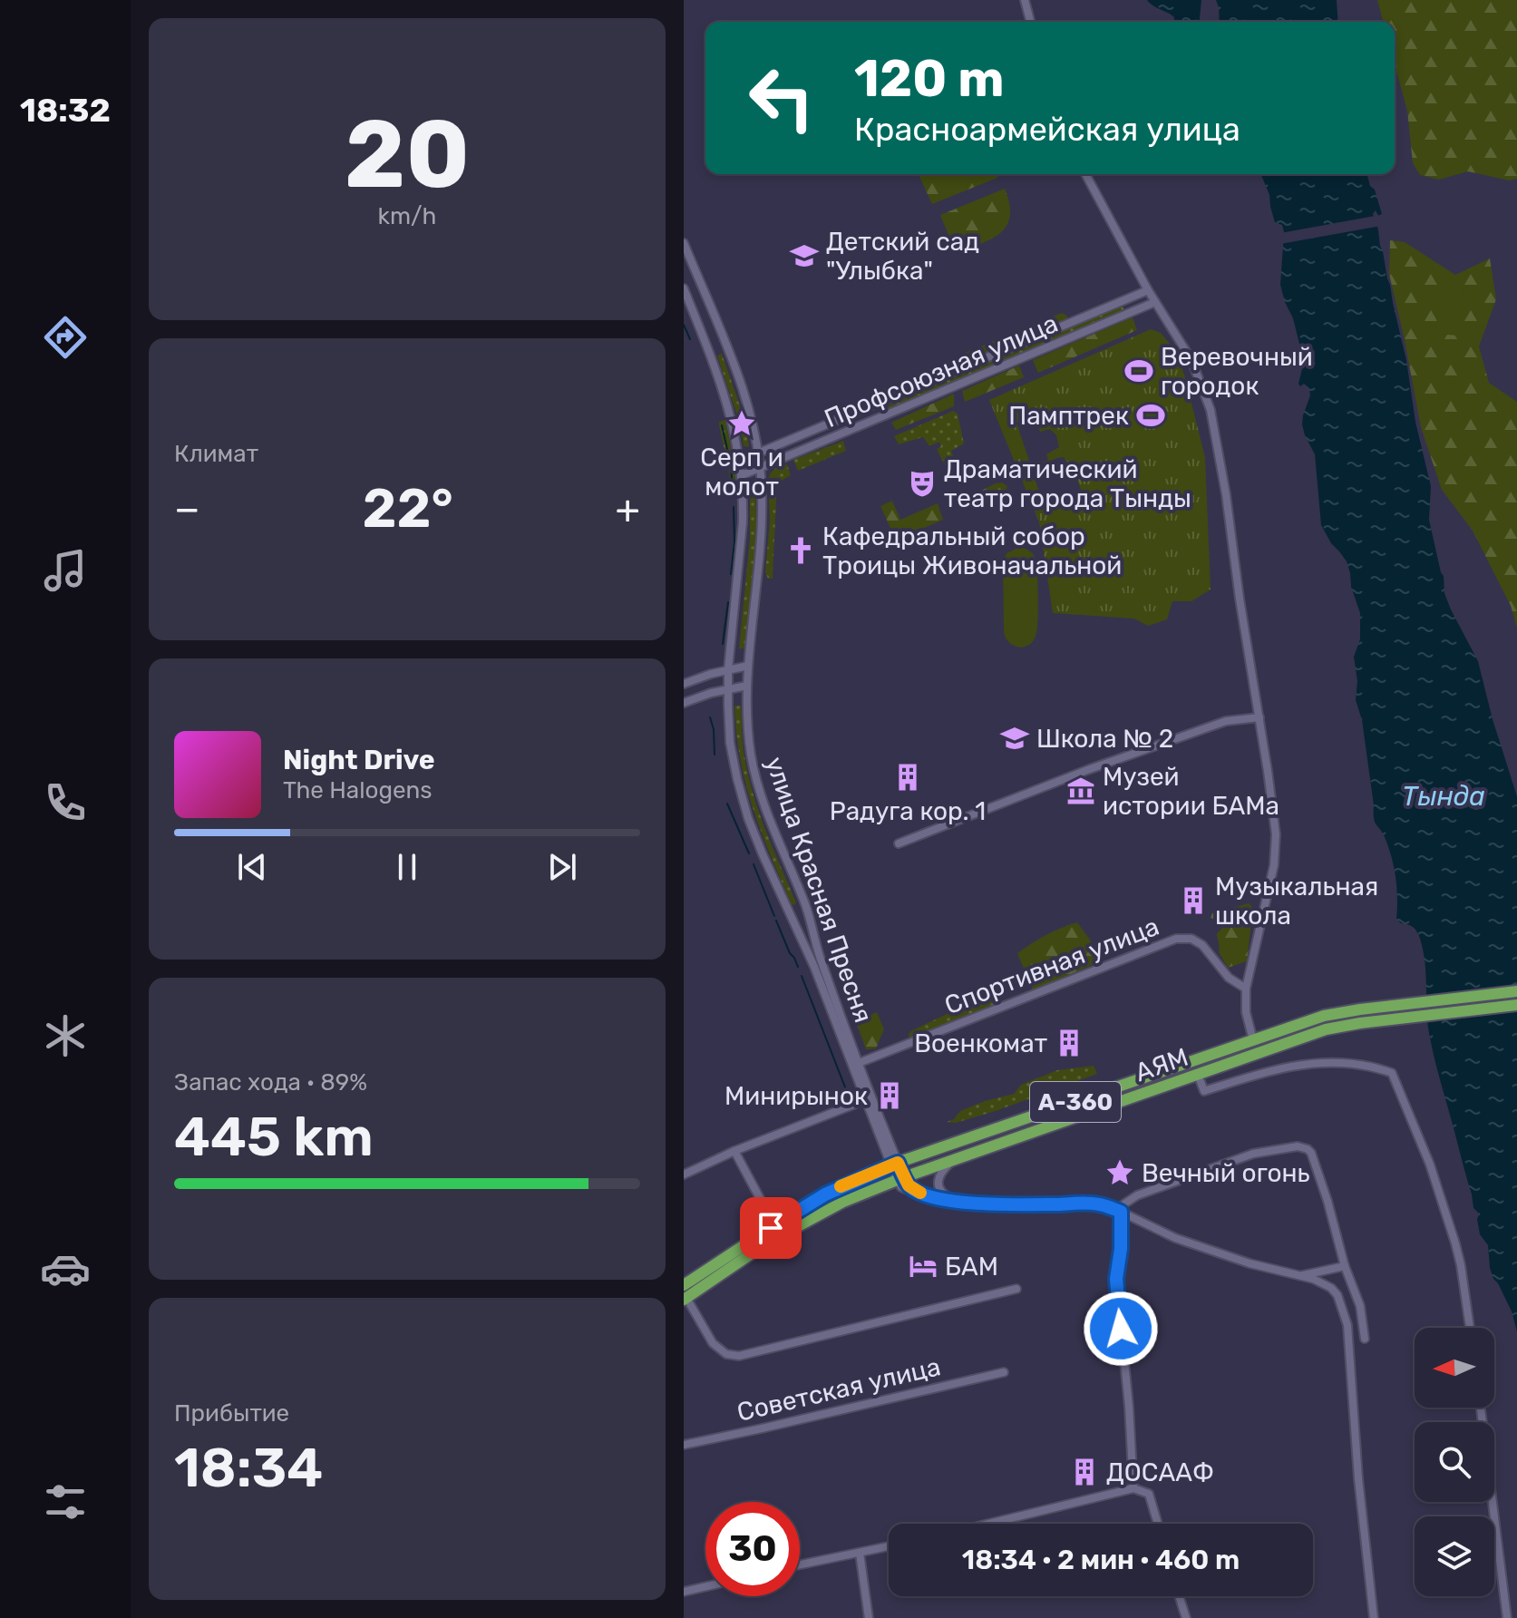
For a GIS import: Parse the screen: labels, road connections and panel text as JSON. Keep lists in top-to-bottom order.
{
  "streets": {
    "highway": ["АЯМ", "А-360"],
    "street": [
      "Профсоюзная улица",
      "улица Красная Пресня",
      "Спортивная улица",
      "Советская улица"
    ]
  },
  "crossings": [
    ["Профсоюзная улица", "улица Красная Пресня"],
    ["улица Красная Пресня", "Спортивная улица"],
    ["улица Красная Пресня", "АЯМ"]
  ],
  "water": ["Тында"],
  "places": {
    "school or university": ["Детский сад \"Улыбка\"", "Школа № 2"],
    "sports": ["Веревочный городок", "Памптрек"],
    "place": ["Серп и молот", "Вечный огонь"],
    "theatre": ["Драматический театр города Тынды"],
    "church": ["Кафедральный собор Троицы Живоначальной"],
    "building": [
      "Радуга кор. 1",
      "Музыкальная школа",
      "Военкомат",
      "Минирынок",
      "ДОСААФ"
    ],
    "museum": ["Музей истории БАМа"],
    "hotel": ["БАМ"]
  },
  "north": "left",
  "page": {
    "tabs": "18:32",
    "tile": [
      ["20", "km/h"],
      "Климат",
      ["Запас хода · 89%", "445 km"],
      ["Прибытие", "18:34"]
    ],
    "turn": ["120 m", "Красноармейская улица"],
    "heat": ["−", "22°", "+"],
    "song": ["Night Drive", "The Halogens"],
    "limit": "30",
    "trip": "18:34 · 2 мин · 460 m"
  }
}
